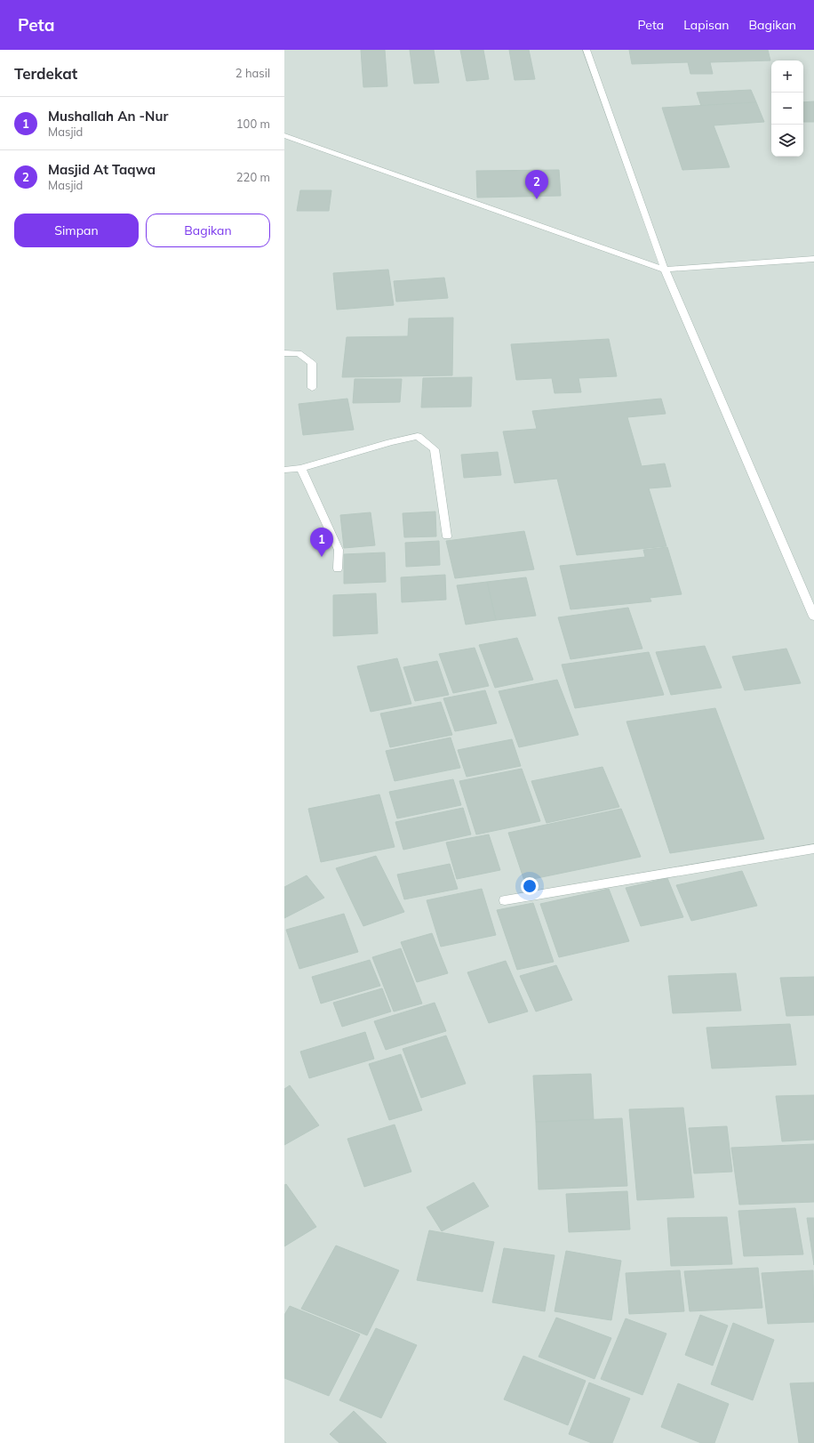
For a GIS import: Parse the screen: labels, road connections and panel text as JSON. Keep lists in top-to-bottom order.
{
  "page": {
    "header": "Peta",
    "nav": ["Peta", "Lapisan", "Bagikan"],
    "heading": ["Terdekat", "2 hasil"],
    "map_buttons": ["+", "−"],
    "list": [
      {
        "mark": "1",
        "name": "Mushallah An -Nur",
        "note": "Masjid",
        "value": "100 m"
      },
      {
        "mark": "2",
        "name": "Masjid At Taqwa",
        "note": "Masjid",
        "value": "220 m"
      }
    ],
    "pins": ["2", "1"],
    "buttons": ["Simpan", "Bagikan"]
  }
}
